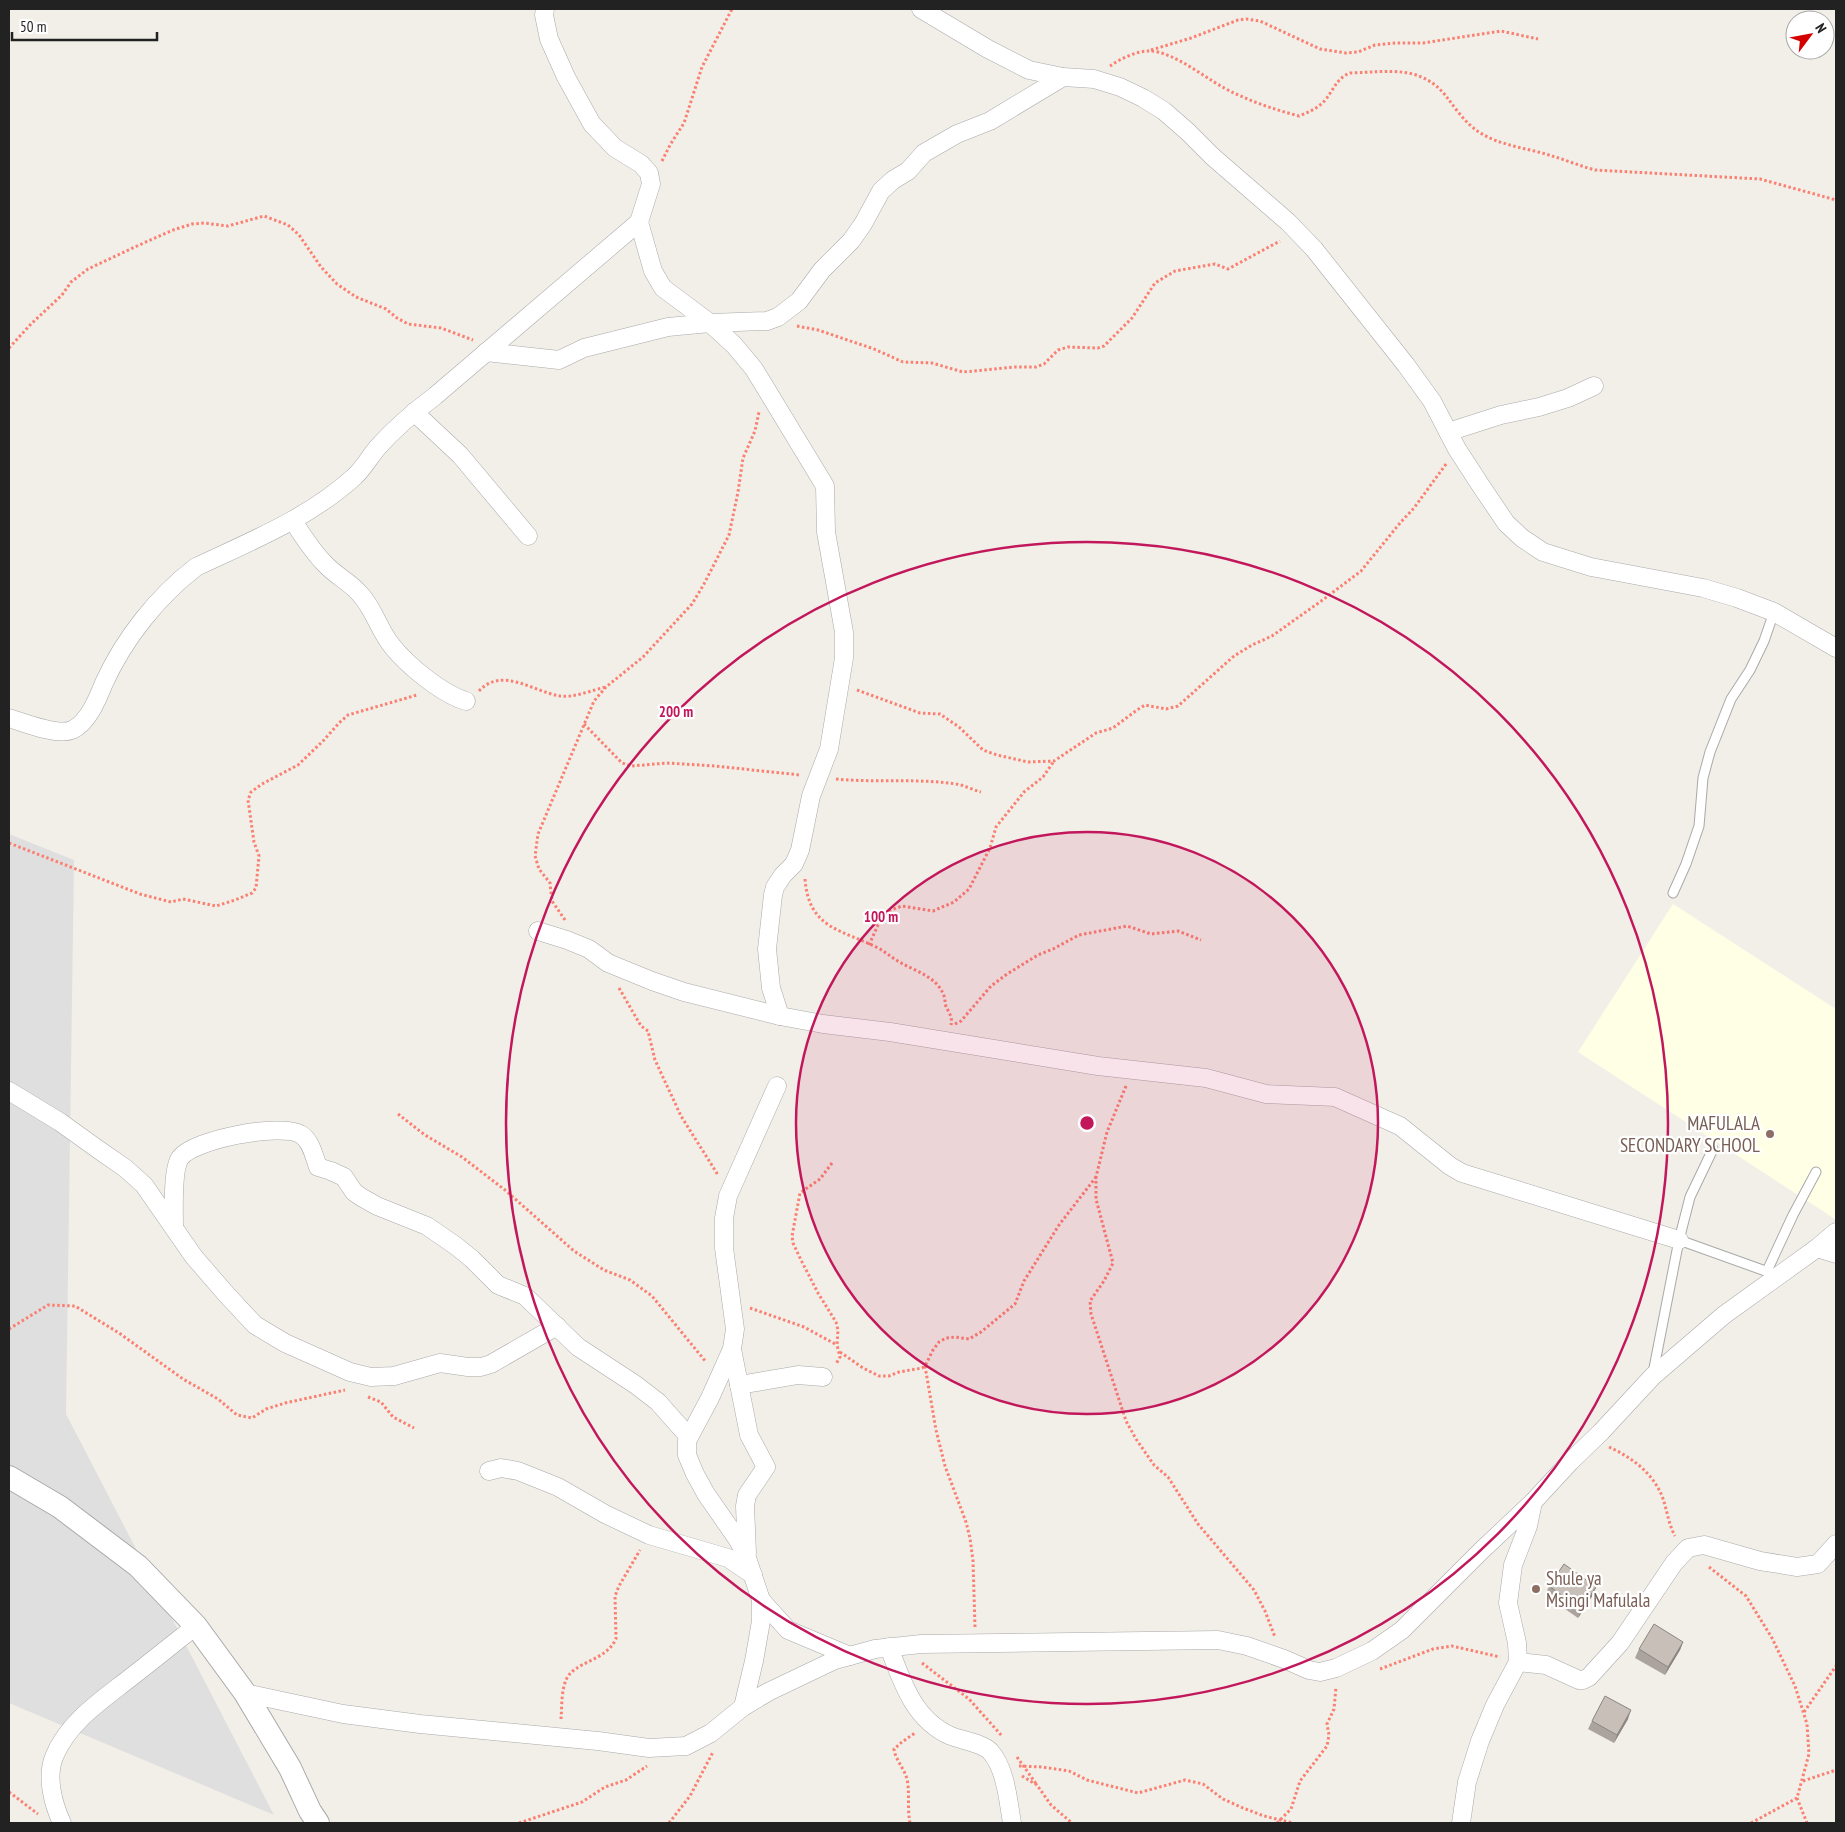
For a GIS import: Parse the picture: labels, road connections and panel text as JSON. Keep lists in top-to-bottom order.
{
  "places": ["MAFULALA SECONDARY SCHOOL", "Shule ya Msingi Mafulala"],
  "scale_bar": "50 m",
  "north": "top right",
  "rings": ["200 m", "100 m"]
}
